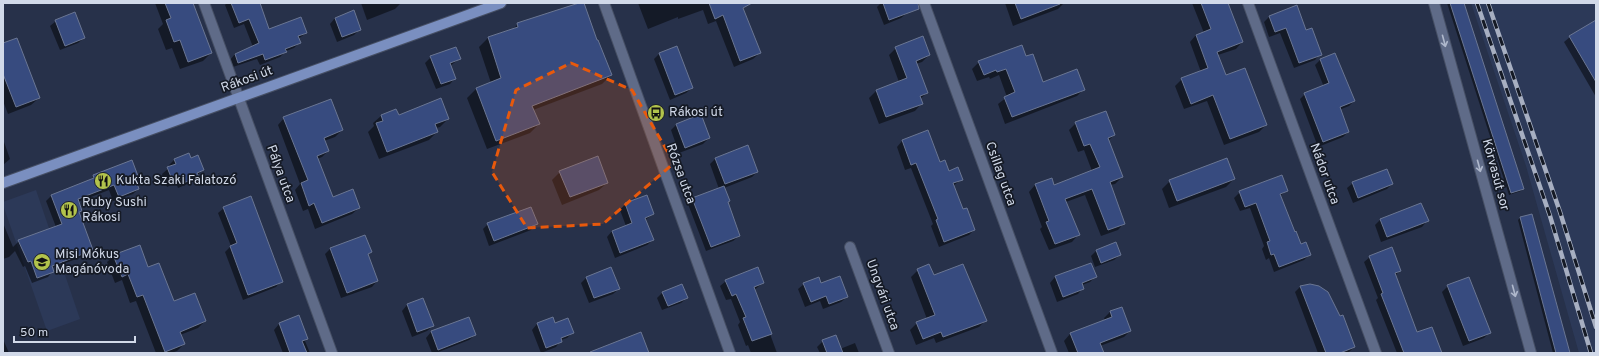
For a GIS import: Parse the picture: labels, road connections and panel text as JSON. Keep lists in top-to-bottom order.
{
  "streets": {
    "main road": ["Rákosi út"],
    "street": [
      "Pálya utca",
      "Rózsa utca",
      "Csillag utca",
      "Nádor utca",
      "Körvasút sor",
      "Ungvári utca"
    ]
  },
  "crossings": [
    ["Rákosi út", "Pálya utca"]
  ],
  "one_way": ["Körvasút sor"],
  "places": {
    "bus stop": ["Rákosi út"],
    "restaurant": ["Kukta Szaki Falatozó", "Ruby Sushi Rákosi"],
    "school or university": ["Misi Mókus Magánóvoda"]
  },
  "scale_bar": "50 m"
}
